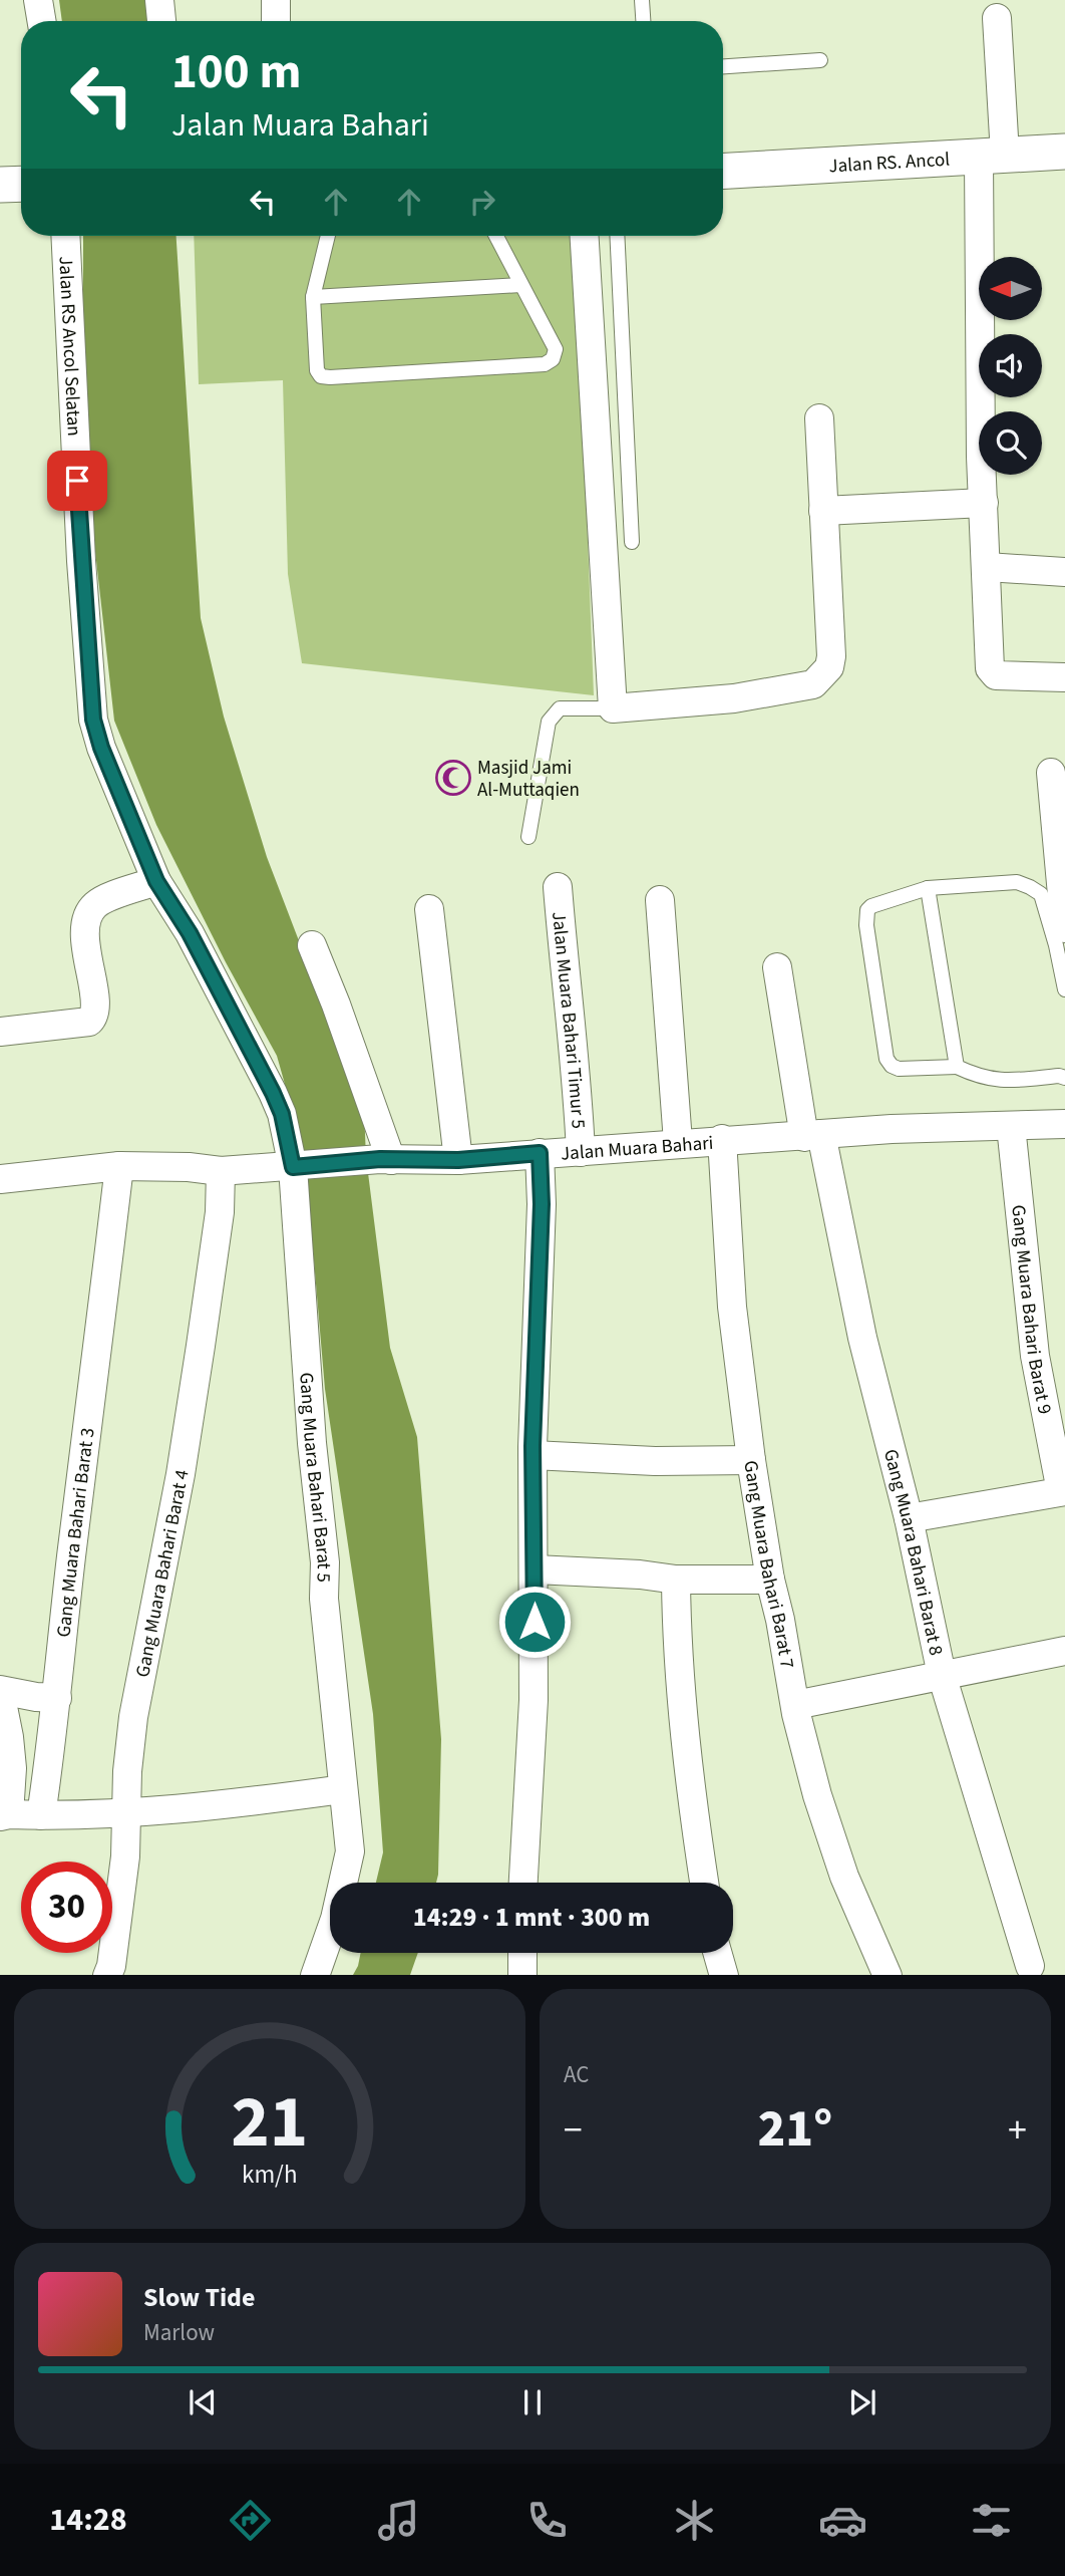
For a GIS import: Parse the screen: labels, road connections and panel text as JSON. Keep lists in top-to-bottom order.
{
  "streets": {
    "street": [
      "Jalan RS. Ancol",
      "Jalan RS Ancol Selatan",
      "Jalan Muara Bahari Timur 5",
      "Jalan Muara Bahari",
      "Gang Muara Bahari Barat 9",
      "Gang Muara Bahari Barat 5",
      "Gang Muara Bahari Barat 3",
      "Gang Muara Bahari Barat 8",
      "Gang Muara Bahari Barat 7",
      "Gang Muara Bahari Barat 4"
    ]
  },
  "crossings": [
    ["Jalan RS Ancol Selatan", "Gang Muara Bahari Barat 5"],
    ["Jalan Muara Bahari Timur 5", "Jalan Muara Bahari"],
    ["Jalan Muara Bahari", "Gang Muara Bahari Barat 9"],
    ["Jalan Muara Bahari", "Gang Muara Bahari Barat 5"],
    ["Jalan Muara Bahari", "Gang Muara Bahari Barat 3"],
    ["Jalan Muara Bahari", "Gang Muara Bahari Barat 8"],
    ["Jalan Muara Bahari", "Gang Muara Bahari Barat 7"],
    ["Jalan Muara Bahari", "Gang Muara Bahari Barat 4"]
  ],
  "places": {
    "mosque": ["Masjid Jami Al-Muttaqien"]
  },
  "north": "left",
  "page": {
    "turn": ["100 m", "Jalan Muara Bahari"],
    "limit": "30",
    "trip": "14:29 · 1 mnt · 300 m",
    "tile": "AC",
    "heat": ["−", "21°", "+"],
    "song": ["Slow Tide", "Marlow"],
    "tabs": "14:28",
    "gauge": ["21", "km/h"]
  }
}
